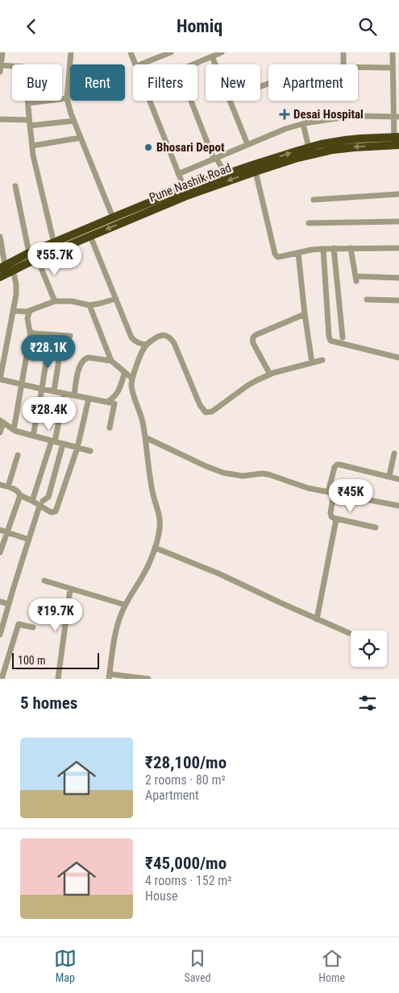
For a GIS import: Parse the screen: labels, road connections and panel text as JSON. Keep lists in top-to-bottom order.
{
  "streets": {
    "highway": ["Pune Nashik Road"]
  },
  "places": {
    "health": ["Desai Hospital"],
    "other": ["Bhosari Depot"]
  },
  "scale_bar": "100 m",
  "page": {
    "header": "Homiq",
    "chip": [
      "Buy",
      "Rent",
      "Filters",
      "New",
      "Apartment"
    ],
    "price": [
      "₹55.7K",
      "₹28.1K",
      "₹28.4K",
      "₹45K",
      "₹19.7K"
    ],
    "scale": "100 m",
    "heading": "5 homes",
    "list": [
      {
        "name": "₹28,100/mo",
        "note": "2 rooms · 80 m² · Apartment"
      },
      {
        "name": "₹45,000/mo",
        "note": "4 rooms · 152 m² · House"
      }
    ],
    "tabs": ["Map", "Saved", "Home"]
  }
}
